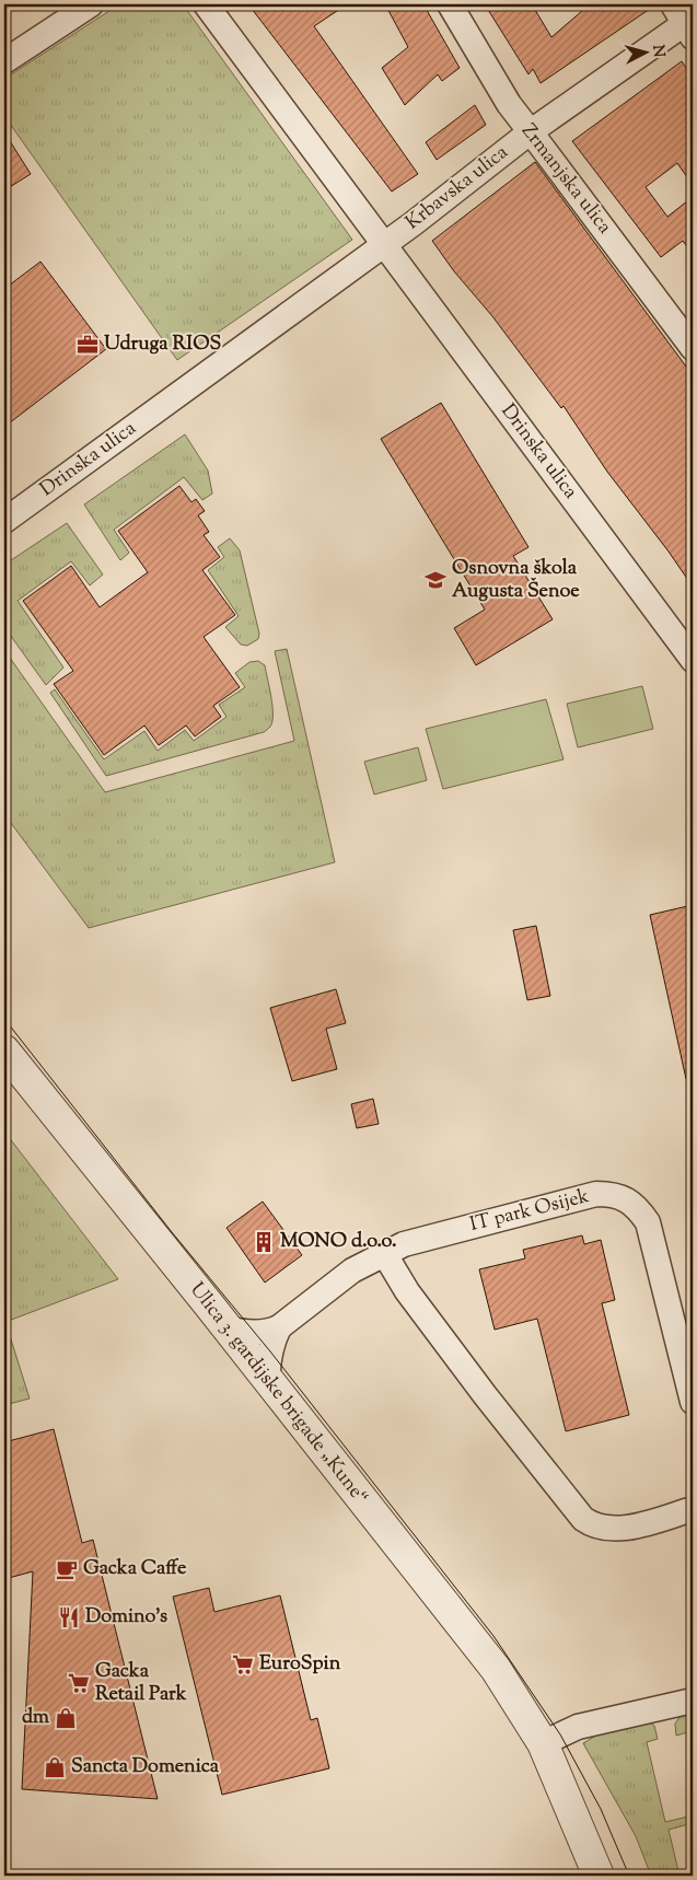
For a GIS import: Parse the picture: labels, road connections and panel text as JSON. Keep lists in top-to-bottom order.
{
  "streets": {
    "street": [
      "Zrmanjska ulica",
      "Krbavska ulica",
      "Drinska ulica",
      "IT park Osijek",
      "Ulica 3. gardijske brigade „Kune“"
    ]
  },
  "crossings": [
    ["Zrmanjska ulica", "Krbavska ulica"],
    ["Krbavska ulica", "Drinska ulica"],
    ["IT park Osijek", "Ulica 3. gardijske brigade „Kune“"]
  ],
  "places": {
    "office": ["Udruga RIOS"],
    "school or university": ["Osnovna škola Augusta Šenoe"],
    "building": ["MONO d.o.o."],
    "cafe": ["Gacka Caffe"],
    "restaurant": ["Domino's"],
    "supermarket": ["EuroSpin", "Gacka Retail Park"],
    "shop": ["dm", "Sancta Domenica"]
  },
  "north": "right"
}
